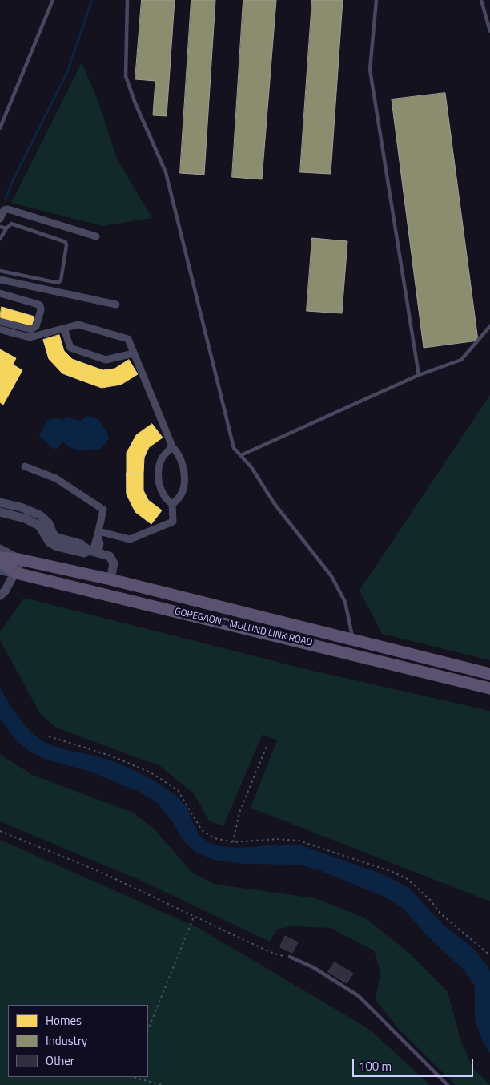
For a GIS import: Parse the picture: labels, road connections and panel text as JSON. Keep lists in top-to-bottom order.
{
  "streets": {
    "main road": ["GOREGAON - MULUND LINK ROAD"]
  },
  "legend": ["Homes", "Industry", "Other"],
  "scale_bar": "100 m"
}
